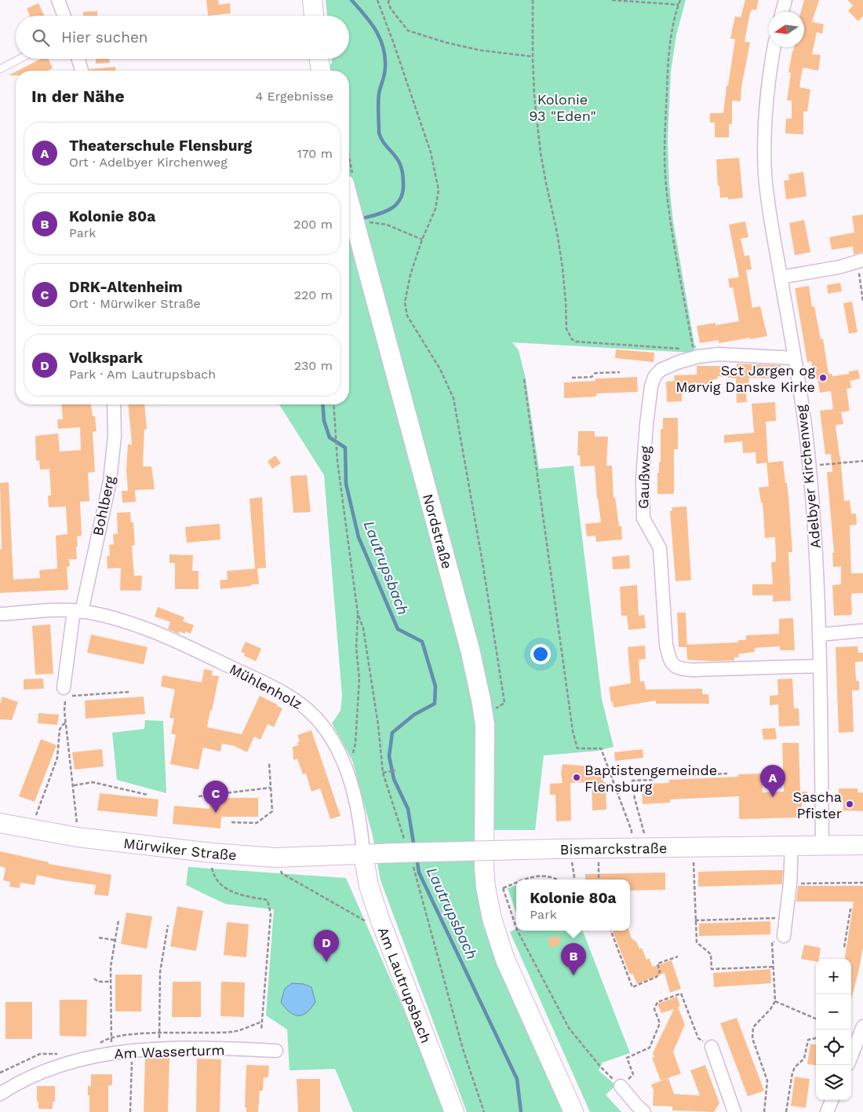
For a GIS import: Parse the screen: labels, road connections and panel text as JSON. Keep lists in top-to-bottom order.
{
  "streets": {
    "main road": [
      "Nordstraße",
      "Mürwiker Straße",
      "Bismarckstraße",
      "Am Lautrupsbach"
    ],
    "street": [
      "Adelbyer Kirchenweg",
      "Gaußweg",
      "Bohlberg",
      "Mühlenholz",
      "Am Wasserturm"
    ]
  },
  "crossings": [
    ["Adelbyer Kirchenweg", "Gaußweg"],
    ["Adelbyer Kirchenweg", "Bismarckstraße"],
    ["Bohlberg", "Mühlenholz"],
    ["Mühlenholz", "Mürwiker Straße"],
    ["Mühlenholz", "Bismarckstraße"],
    ["Mühlenholz", "Am Lautrupsbach"],
    ["Mürwiker Straße", "Bismarckstraße"],
    ["Mürwiker Straße", "Am Lautrupsbach"],
    ["Bismarckstraße", "Am Lautrupsbach"]
  ],
  "water": ["Lautrupsbach"],
  "parks": ["Kolonie 93 \"Eden\""],
  "places": ["Sct Jørgen og Mørvig Danske Kirke", "Baptistengemeinde Flensburg", "Sascha Pfister"],
  "north": "left",
  "page": {
    "search": "Hier suchen",
    "heading": ["In der Nähe", "4 Ergebnisse"],
    "list": [
      {
        "mark": "A",
        "name": "Theaterschule Flensburg",
        "note": "Ort · Adelbyer Kirchenweg",
        "value": "170 m"
      },
      {
        "mark": "B",
        "name": "Kolonie 80a",
        "note": "Park",
        "value": "200 m"
      },
      {
        "mark": "C",
        "name": "DRK-Altenheim",
        "note": "Ort · Mürwiker Straße",
        "value": "220 m"
      },
      {
        "mark": "D",
        "name": "Volkspark",
        "note": "Park · Am Lautrupsbach",
        "value": "230 m"
      }
    ],
    "pins": [
      "A",
      "C",
      "D",
      "B"
    ],
    "popup": ["Kolonie 80a", "Park"],
    "map_buttons": ["+", "−"]
  }
}
